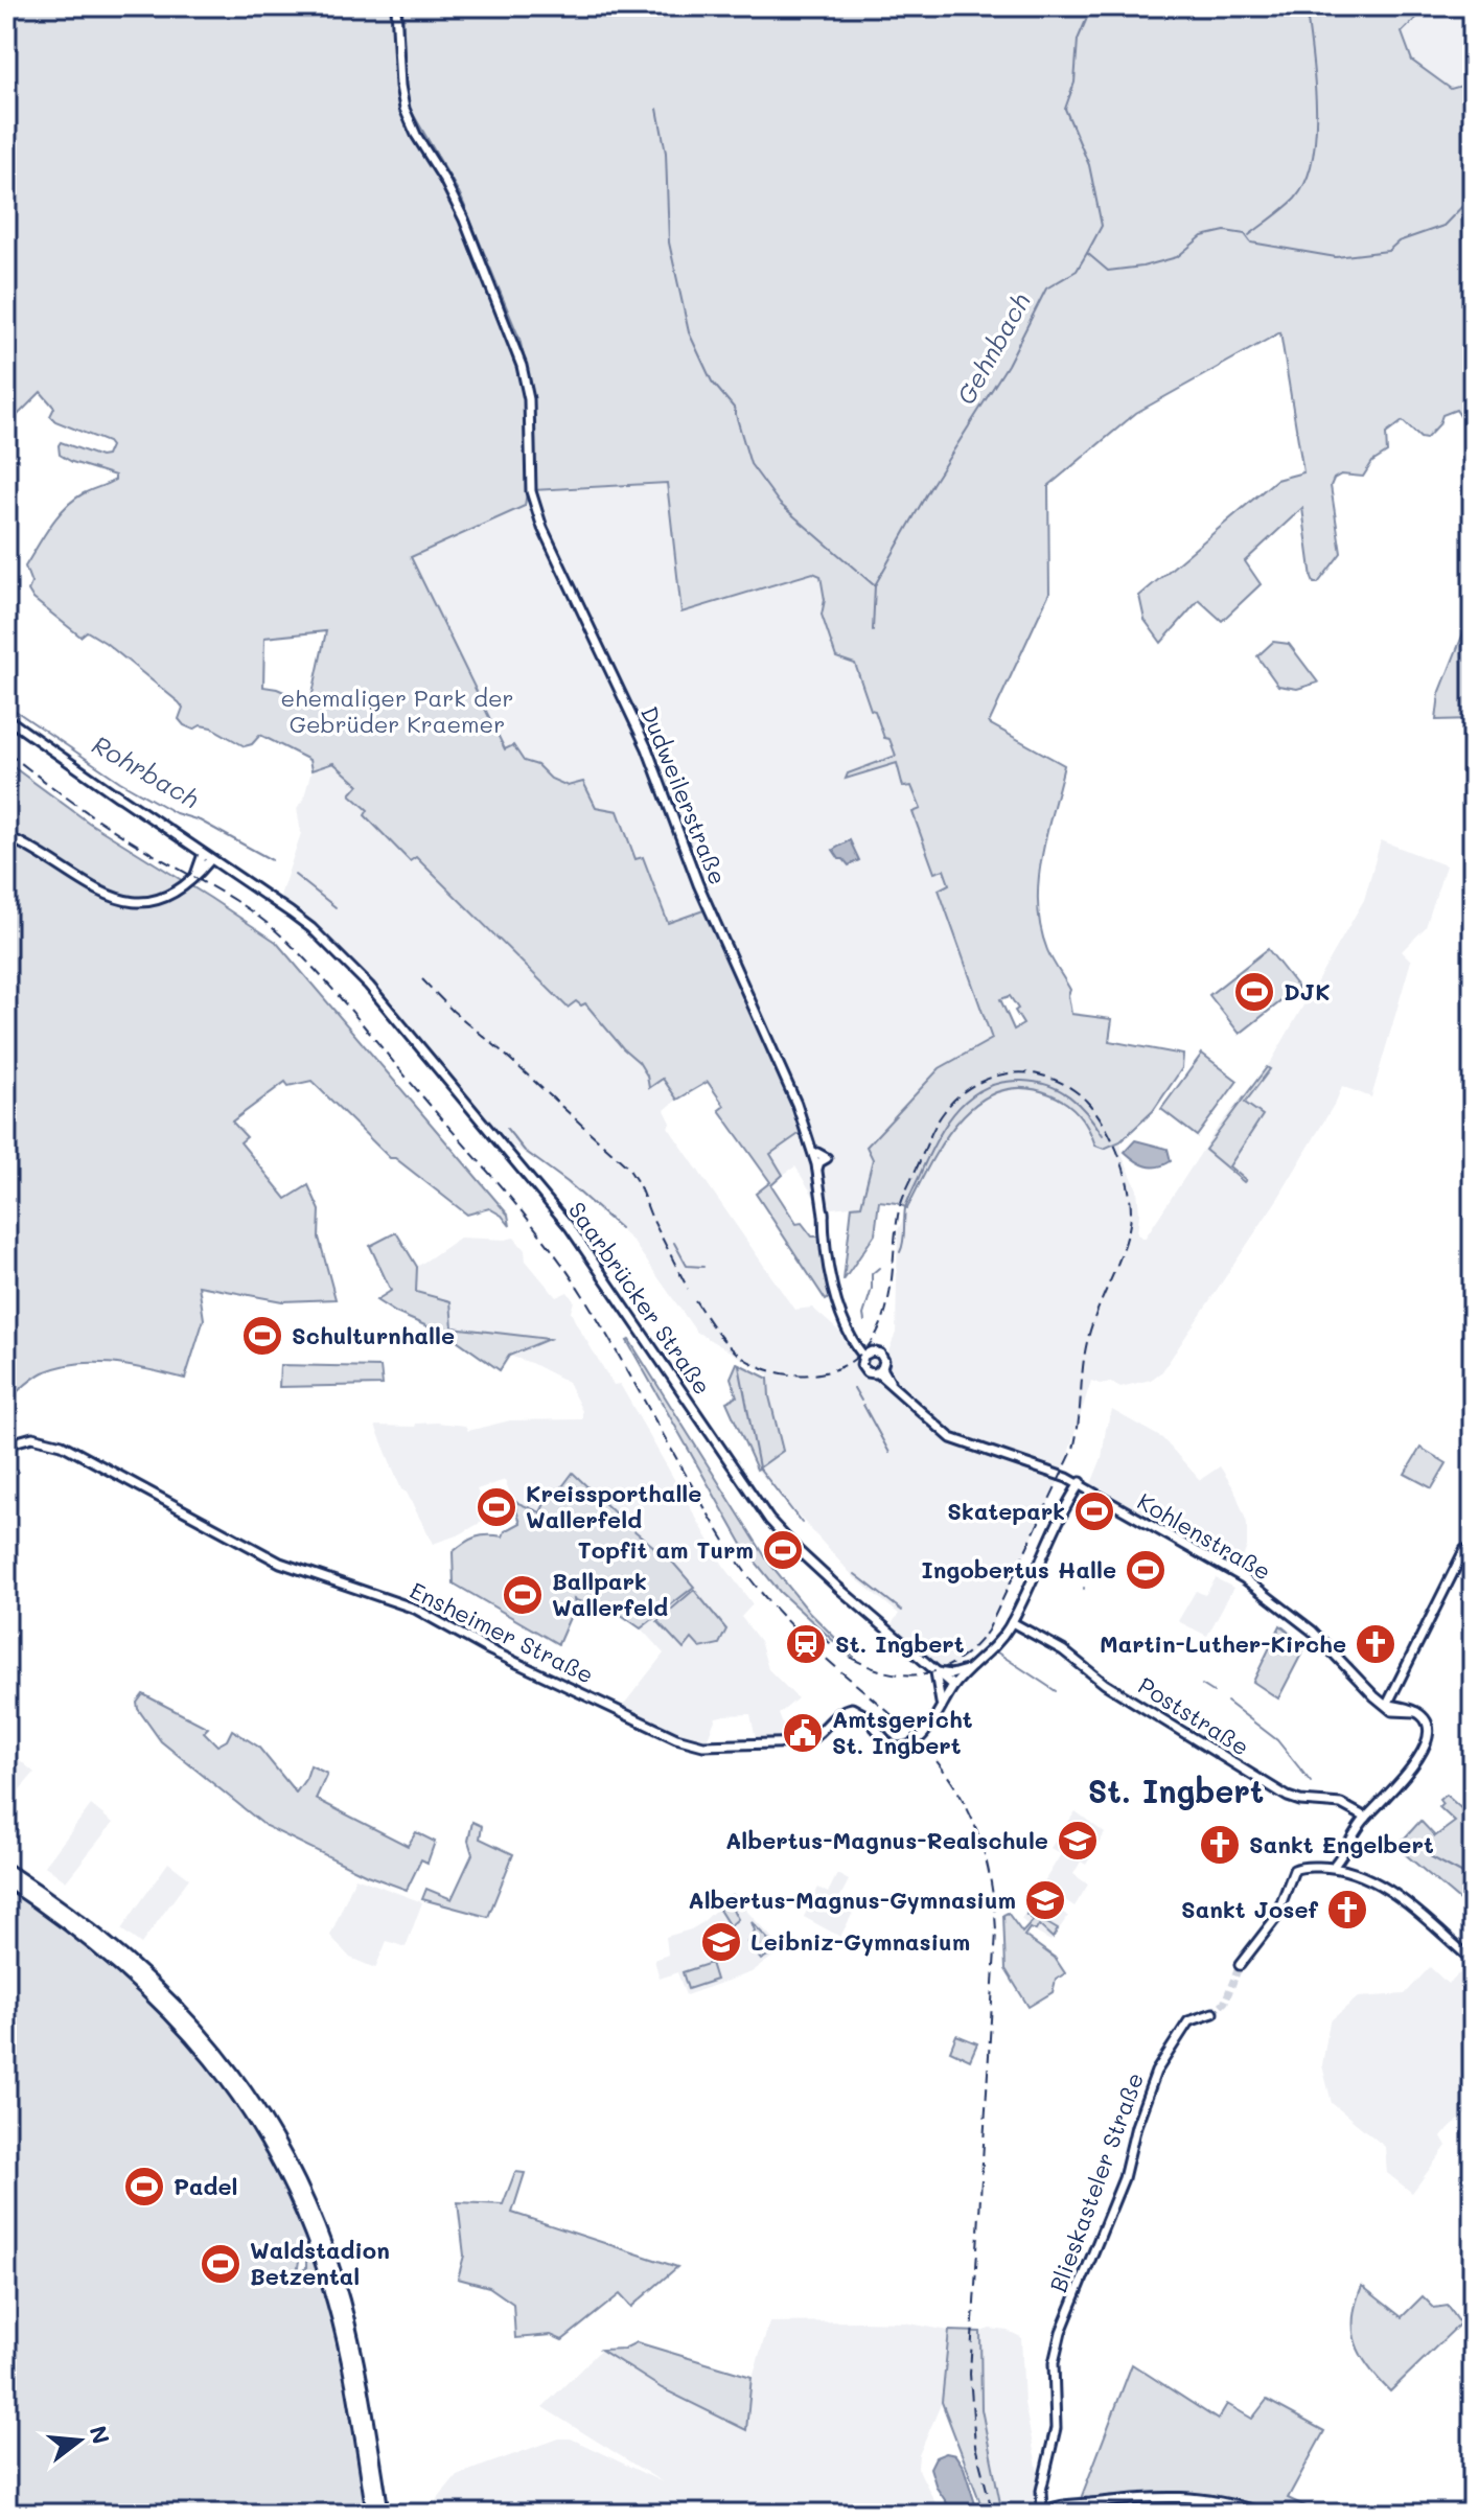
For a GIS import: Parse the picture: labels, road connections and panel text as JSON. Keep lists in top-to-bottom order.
{
  "streets": {
    "main road": [
      "Dudweilerstraße",
      "Saarbrücker Straße",
      "Kohlenstraße",
      "Ensheimer Straße",
      "Poststraße",
      "Blieskasteler Straße"
    ]
  },
  "crossings": [
    ["Dudweilerstraße", "Kohlenstraße"]
  ],
  "districts": ["St. Ingbert"],
  "water": ["Gehnbach", "Rohrbach"],
  "parks": ["ehemaliger Park der Gebrüder Kraemer"],
  "places": {
    "sports": [
      "DJK",
      "Schulturnhalle",
      "Kreissporthalle Wallerfeld",
      "Skatepark",
      "Topfit am Turm",
      "Ingobertus Halle",
      "Ballpark Wallerfeld",
      "Padel",
      "Waldstadion Betzental"
    ],
    "station": ["St. Ingbert"],
    "church": ["Martin-Luther-Kirche", "Sankt Engelbert", "Sankt Josef"],
    "public building": ["Amtsgericht St. Ingbert"],
    "school or university": ["Albertus-Magnus-Realschule", "Albertus-Magnus-Gymnasium", "Leibniz-Gymnasium"]
  },
  "north": "right"
}
